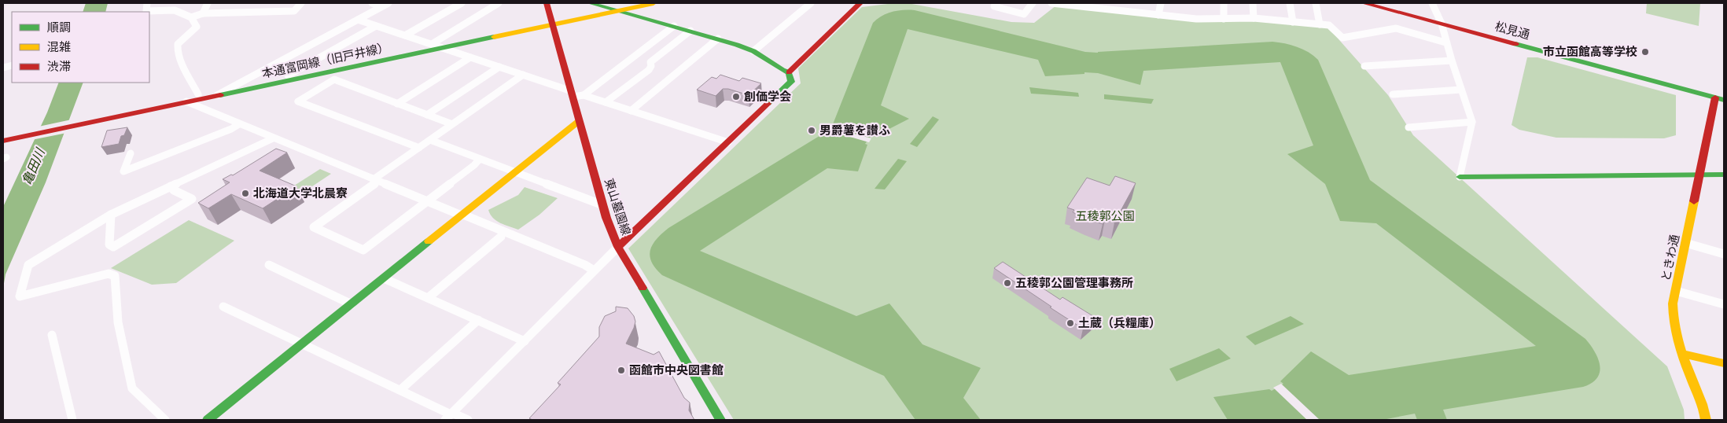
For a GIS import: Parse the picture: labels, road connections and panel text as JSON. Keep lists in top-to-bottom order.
{
  "streets": {
    "street": [
      "松見通",
      "本通富岡線（旧戸井線）",
      "東山墓園線",
      "ときわ通"
    ]
  },
  "crossings": [
    ["松見通", "ときわ通"],
    ["本通富岡線（旧戸井線）", "東山墓園線"]
  ],
  "water": ["亀田川"],
  "parks": ["五稜郭公園"],
  "places": [
    "市立函館高等学校",
    "創価学会",
    "男爵薯を讃ふ",
    "北海道大学北晨寮",
    "五稜郭公園管理事務所",
    "土蔵（兵糧庫）",
    "函館市中央図書館"
  ],
  "legend": ["順調", "混雑", "渋滞"]
}
